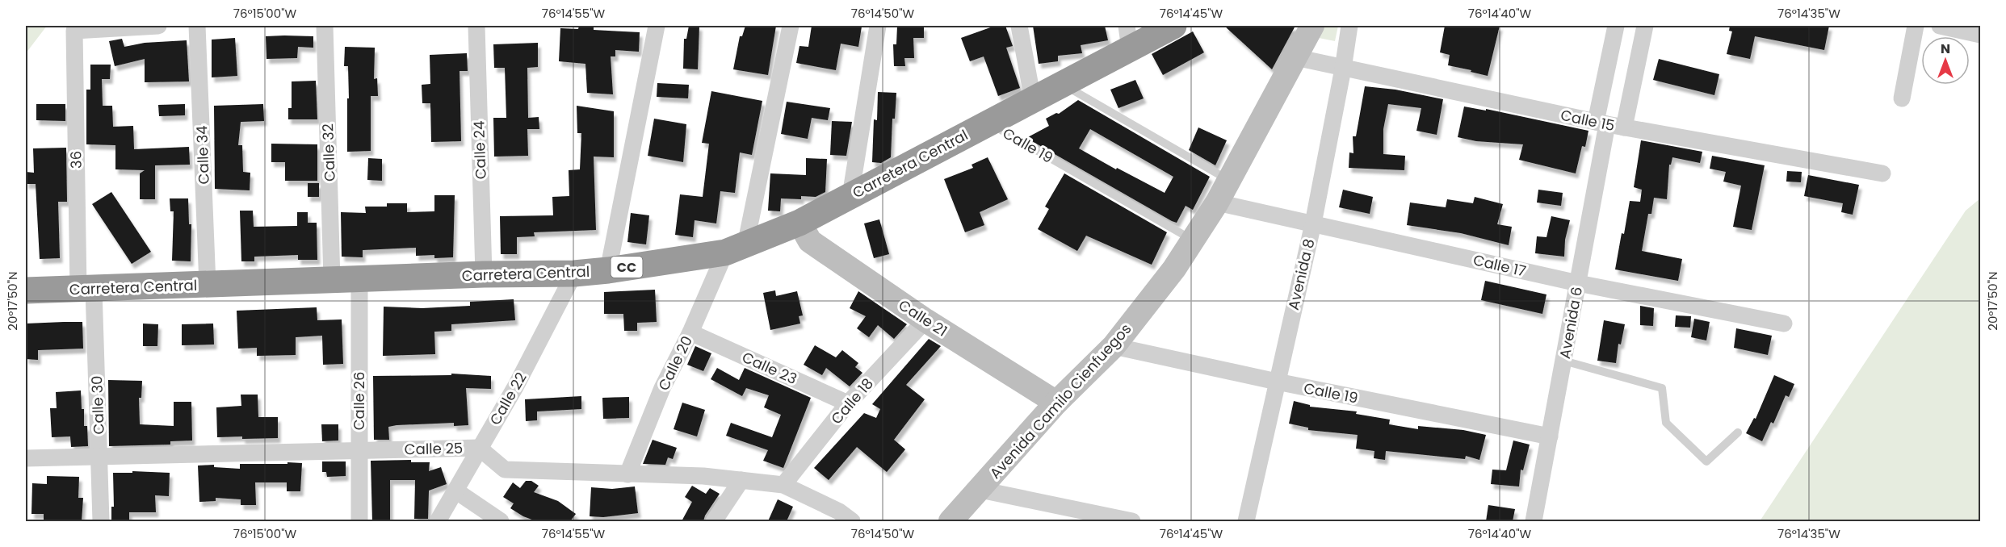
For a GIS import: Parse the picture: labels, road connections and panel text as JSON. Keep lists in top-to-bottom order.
{
  "streets": {
    "highway": ["Carretera Central", "CC"],
    "main road": ["Calle 21", "Avenida Camilo Cienfuegos"],
    "street": [
      "Calle 15",
      "Calle 19",
      "Calle 24",
      "Calle 32",
      "Calle 34",
      "36",
      "Calle 17",
      "Avenida 8",
      "Avenida 6",
      "Calle 20",
      "Calle 23",
      "Calle 22",
      "Calle 26",
      "Calle 18",
      "Calle 30",
      "Calle 25"
    ]
  },
  "crossings": [
    ["Calle 15", "Avenida 8"],
    ["Calle 15", "Avenida 6"],
    ["Calle 15", "Avenida Camilo Cienfuegos"],
    ["Calle 19", "Carretera Central"],
    ["Calle 19", "Avenida 8"],
    ["Calle 19", "Avenida 6"],
    ["Calle 19", "Avenida Camilo Cienfuegos"],
    ["Calle 24", "Carretera Central"],
    ["Calle 32", "Carretera Central"],
    ["Calle 34", "Carretera Central"],
    ["36", "Carretera Central"],
    ["36", "Calle 30"],
    ["Carretera Central", "Calle 21"],
    ["Carretera Central", "Calle 20"],
    ["Carretera Central", "Calle 22"],
    ["Carretera Central", "Calle 26"],
    ["Carretera Central", "Calle 30"],
    ["Calle 17", "Avenida 8"],
    ["Calle 17", "Avenida 6"],
    ["Calle 17", "Avenida Camilo Cienfuegos"],
    ["Calle 21", "Calle 18"],
    ["Calle 21", "Avenida Camilo Cienfuegos"],
    ["Calle 20", "Calle 23"],
    ["Calle 20", "Calle 25"],
    ["Calle 23", "Calle 18"],
    ["Calle 22", "Calle 25"],
    ["Calle 26", "Calle 25"],
    ["Calle 18", "Calle 25"],
    ["Calle 30", "Calle 25"]
  ],
  "north": "top",
  "coordinates": [
    "76°15'00\"W",
    "76°14'55\"W",
    "76°14'50\"W",
    "76°14'45\"W",
    "76°14'40\"W",
    "76°14'35\"W",
    "20°17'50\"N"
  ]
}
